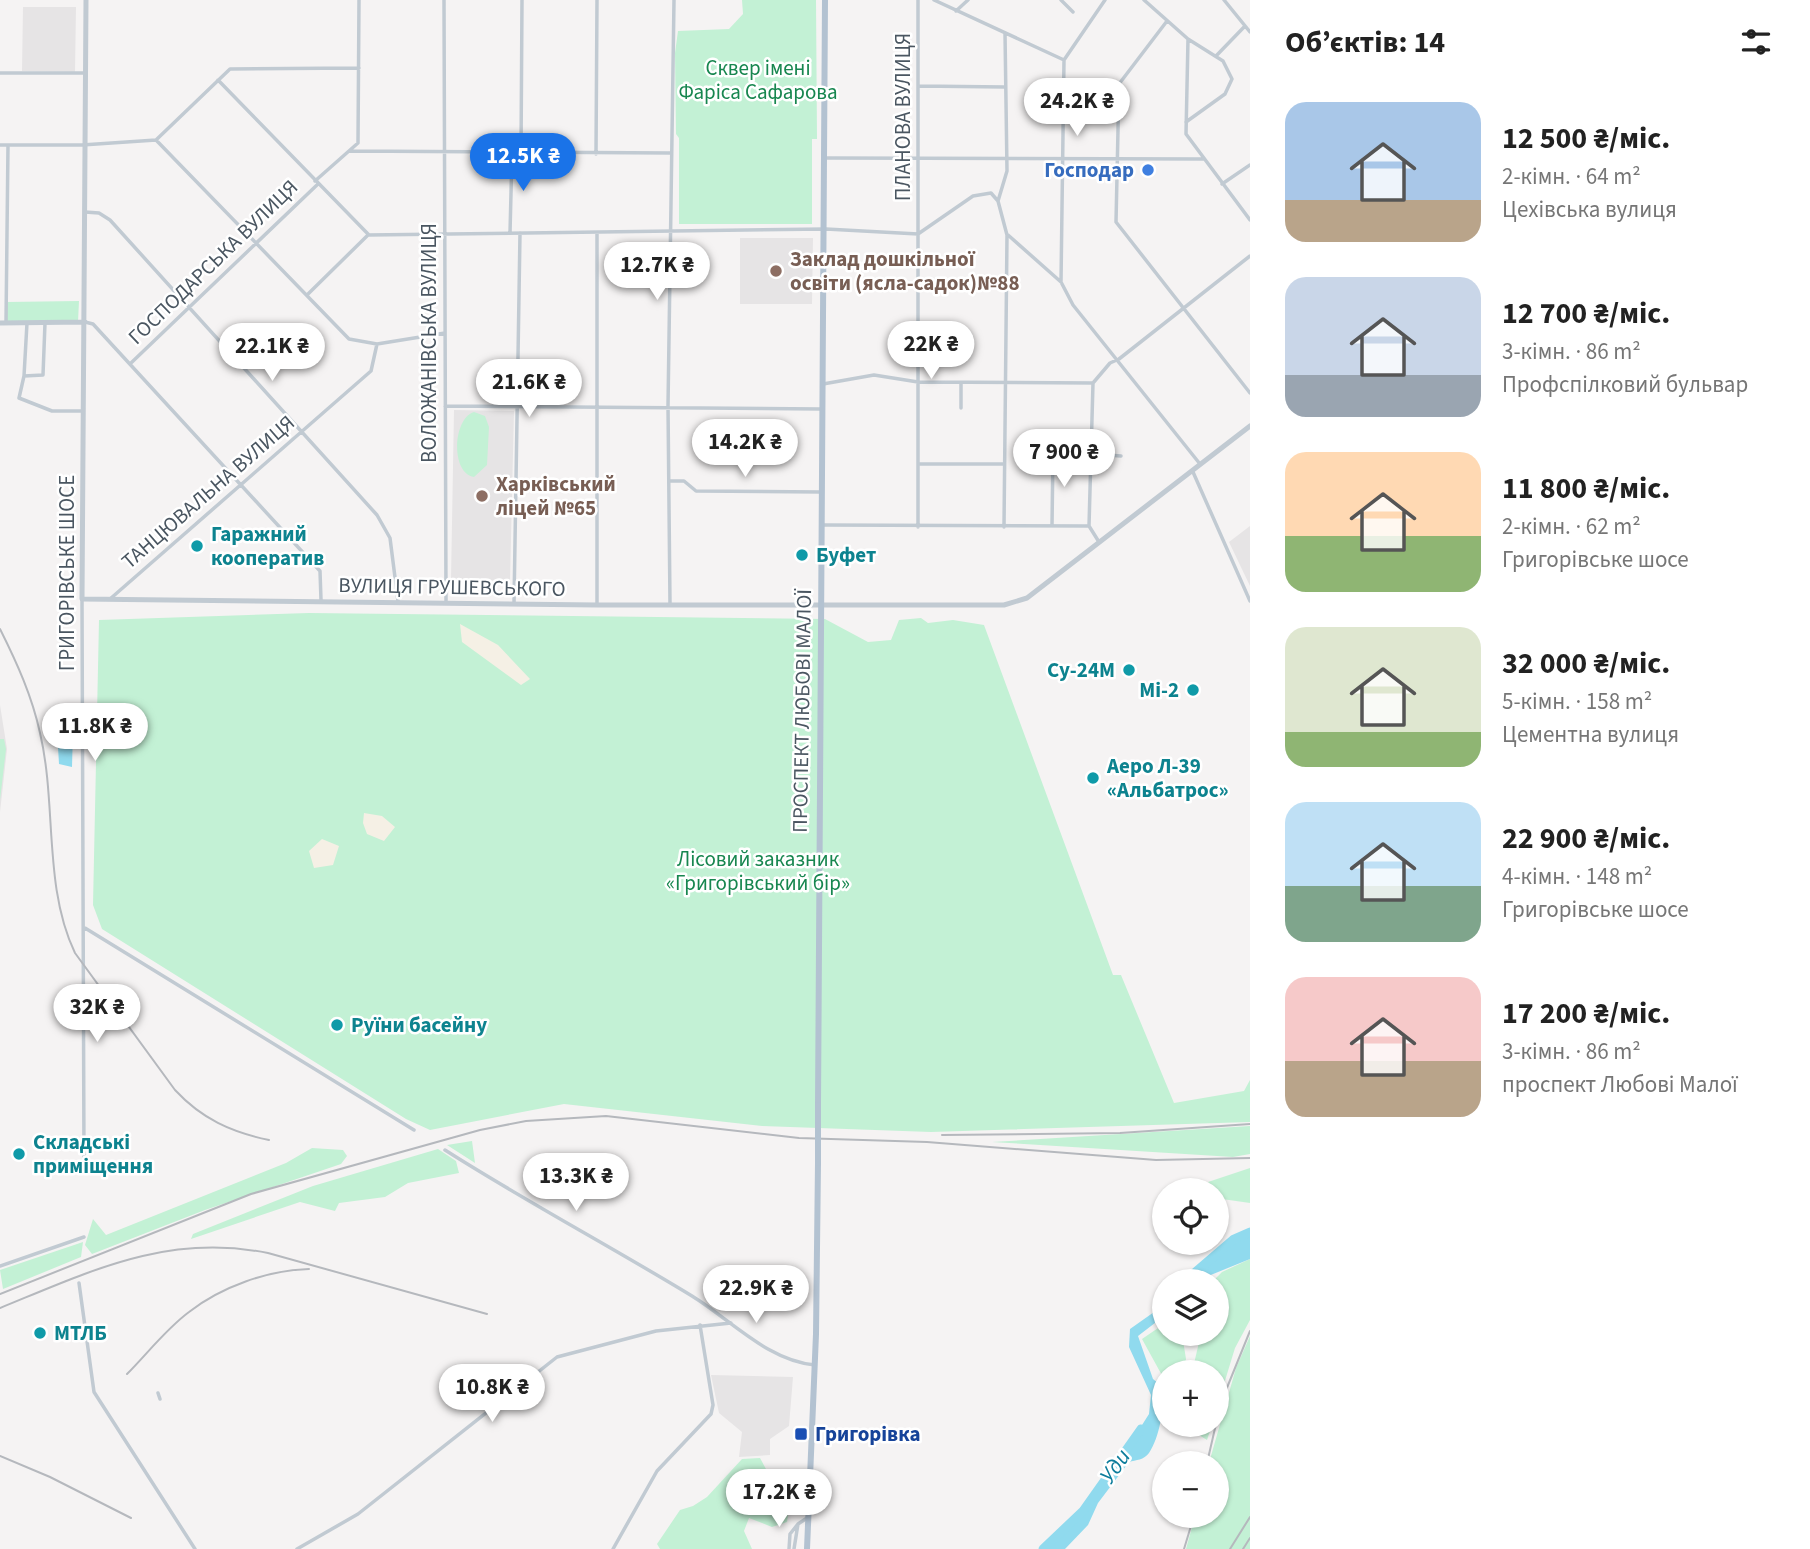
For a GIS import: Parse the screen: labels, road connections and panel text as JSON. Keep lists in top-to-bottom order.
{
  "streets": {
    "main road": ["ПРОСПЕКТ ЛЮБОВІ МАЛОЇ"],
    "street": [
      "ПЛАНОВА ВУЛИЦЯ",
      "ГОСПОДАРСЬКА ВУЛИЦЯ",
      "ВОЛОЖАНІВСЬКА ВУЛИЦЯ",
      "ТАНЦЮВАЛЬНА ВУЛИЦЯ",
      "ГРИГОРІВСЬКЕ ШОСЕ",
      "ВУЛИЦЯ ГРУШЕВСЬКОГО"
    ]
  },
  "crossings": [
    ["ВОЛОЖАНІВСЬКА ВУЛИЦЯ", "ВУЛИЦЯ ГРУШЕВСЬКОГО"],
    ["ТАНЦЮВАЛЬНА ВУЛИЦЯ", "ВУЛИЦЯ ГРУШЕВСЬКОГО"],
    ["ГРИГОРІВСЬКЕ ШОСЕ", "ВУЛИЦЯ ГРУШЕВСЬКОГО"],
    ["ВУЛИЦЯ ГРУШЕВСЬКОГО", "ПРОСПЕКТ ЛЮБОВІ МАЛОЇ"]
  ],
  "water": ["Уди"],
  "parks": ["Сквер імені Фаріса Сафарова", "Лісовий заказник «Григорівський бір»"],
  "places": {
    "other": [
      "Господар",
      "Заклад дошкільної освіти (ясла-садок)№88",
      "Харківський ліцей №65",
      "Гаражний кооператив",
      "Буфет",
      "Су-24М",
      "Мі-2",
      "Аеро Л-39 «Альбатрос»",
      "Руїни басейну",
      "Складські приміщення",
      "МТЛБ"
    ],
    "transit": ["Григорівка"]
  },
  "page": {
    "heading": "Об’єктів: 14",
    "price": [
      "24.2K ₴",
      "12.5K ₴",
      "12.7K ₴",
      "22K ₴",
      "22.1K ₴",
      "21.6K ₴",
      "14.2K ₴",
      "7 900 ₴",
      "11.8K ₴",
      "32K ₴",
      "13.3K ₴",
      "22.9K ₴",
      "10.8K ₴",
      "17.2K ₴"
    ],
    "list": [
      {
        "name": "12 500 ₴/міс.",
        "note": "2-кімн. · 64 m² · Цехівська вулиця"
      },
      {
        "name": "12 700 ₴/міс.",
        "note": "3-кімн. · 86 m² · Профспілковий бульвар"
      },
      {
        "name": "11 800 ₴/міс.",
        "note": "2-кімн. · 62 m² · Григорівське шосе"
      },
      {
        "name": "32 000 ₴/міс.",
        "note": "5-кімн. · 158 m² · Цементна вулиця"
      },
      {
        "name": "22 900 ₴/міс.",
        "note": "4-кімн. · 148 m² · Григорівське шосе"
      },
      {
        "name": "17 200 ₴/міс.",
        "note": "3-кімн. · 86 m² · проспект Любові Малої"
      }
    ],
    "map_buttons": ["+", "−"]
  }
}
